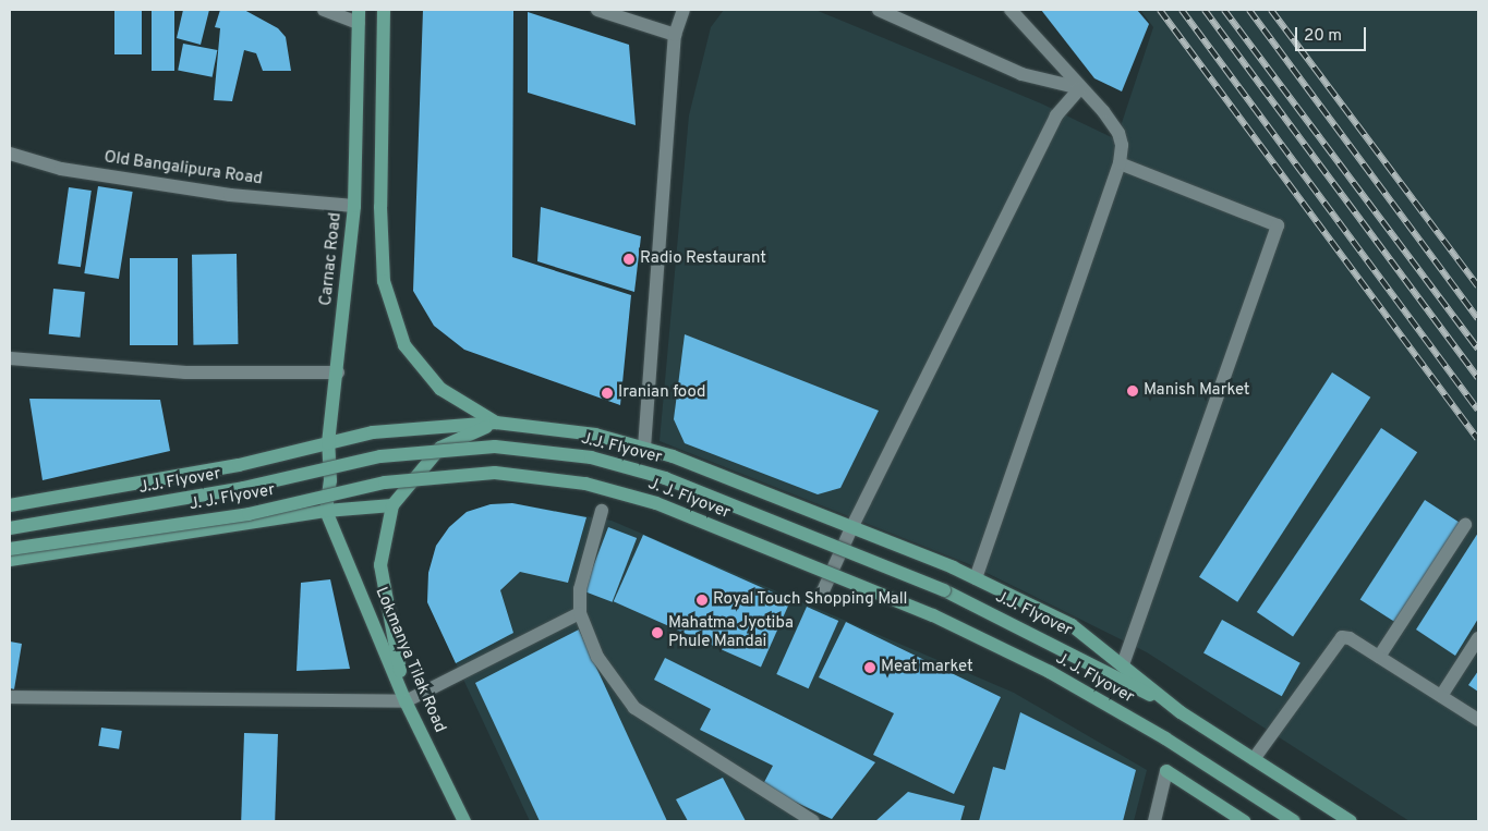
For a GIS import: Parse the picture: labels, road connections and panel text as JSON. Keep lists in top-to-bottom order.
{
  "streets": {
    "main road": [
      "Carnac Road",
      "J.J. Flyover",
      "J. J. Flyover",
      "Lokmanya Tilak Road"
    ],
    "street": ["Old Bangalipura Road"]
  },
  "crossings": [
    ["Old Bangalipura Road", "Carnac Road"],
    ["Carnac Road", "Lokmanya Tilak Road"]
  ],
  "places": [
    "Radio Restaurant",
    "Manish Market",
    "Iranian food",
    "Royal Touch Shopping Mall",
    "Mahatma Jyotiba Phule Mandai",
    "Meat market"
  ],
  "scale_bar": "20 m"
}
